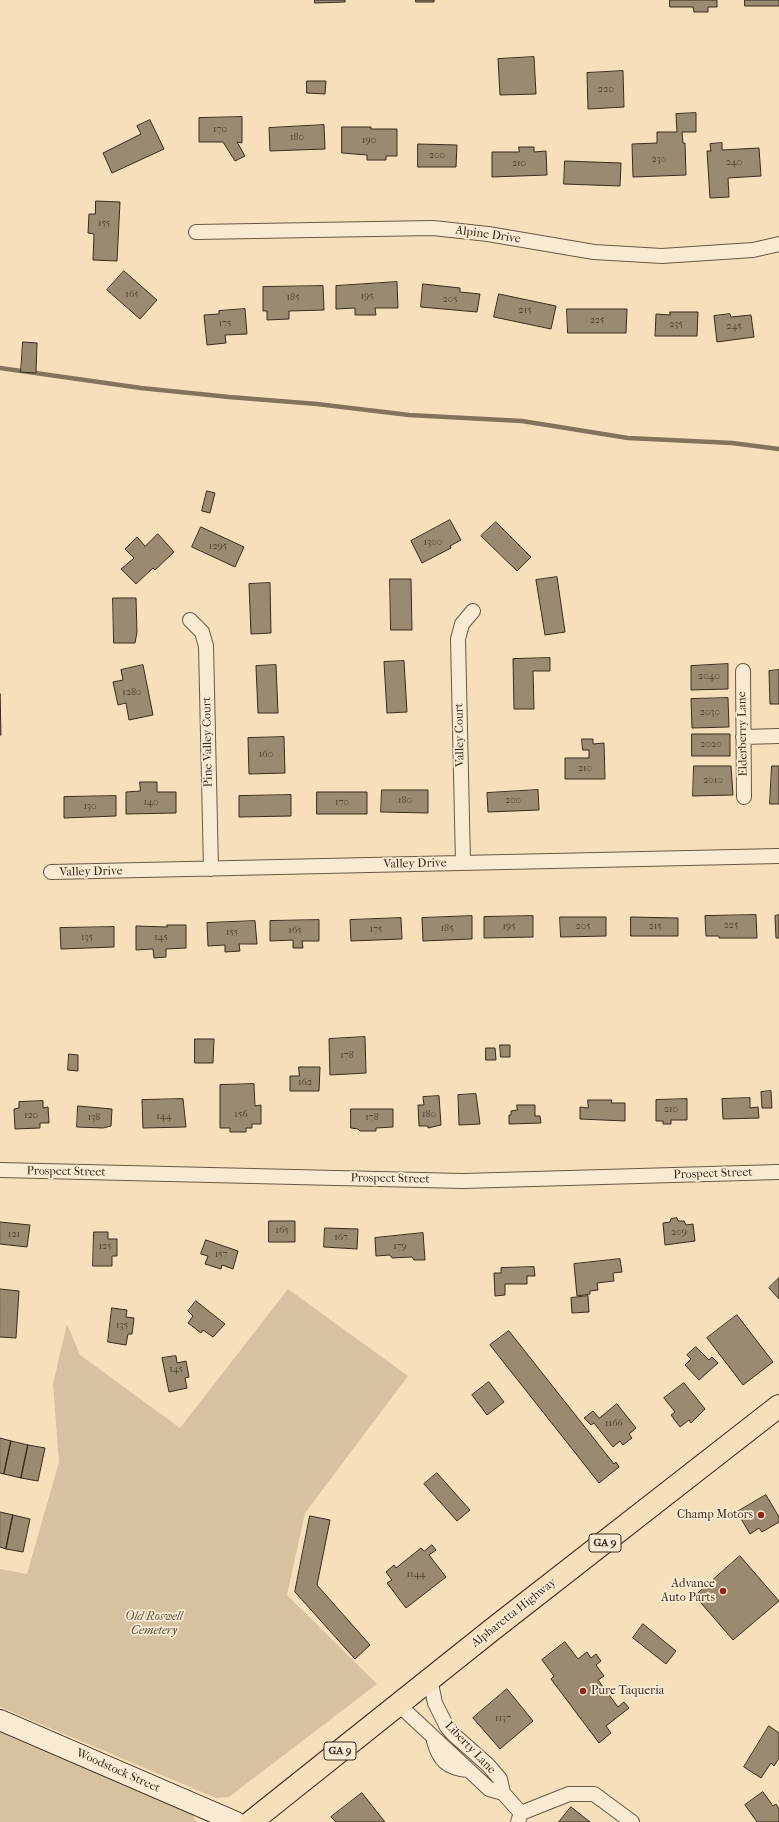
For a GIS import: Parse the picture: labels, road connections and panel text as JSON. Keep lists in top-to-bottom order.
{
  "streets": {
    "highway": ["GA 9", "Alpharetta Highway"],
    "street": [
      "Alpine Drive",
      "Elderberry Lane",
      "Valley Court",
      "Pine Valley Court",
      "Valley Drive",
      "Prospect Street",
      "Liberty Lane",
      "Woodstock Street"
    ]
  },
  "crossings": [
    ["Valley Court", "Valley Drive"],
    ["Pine Valley Court", "Valley Drive"],
    ["Alpharetta Highway", "Liberty Lane"]
  ],
  "parks": ["Old Roswell Cemetery"],
  "places": ["Champ Motors", "Advance Auto Parts", "Pure Taqueria"],
  "house_numbers": [
    "220",
    "170",
    "180",
    "190",
    "200",
    "230",
    "240",
    "210",
    "155",
    "165",
    "195",
    "185",
    "205",
    "215",
    "225",
    "175",
    "235",
    "245",
    "1300",
    "1295",
    "2040",
    "1280",
    "2030",
    "2020",
    "160",
    "210",
    "2010",
    "180",
    "200",
    "140",
    "170",
    "130",
    "225",
    "195",
    "205",
    "215",
    "185",
    "175",
    "165",
    "155",
    "135",
    "145",
    "178",
    "162",
    "210",
    "156",
    "180",
    "120",
    "144",
    "138",
    "178",
    "165",
    "209",
    "121",
    "167",
    "125",
    "179",
    "157",
    "135",
    "145",
    "1166",
    "1144",
    "1137"
  ]
}
